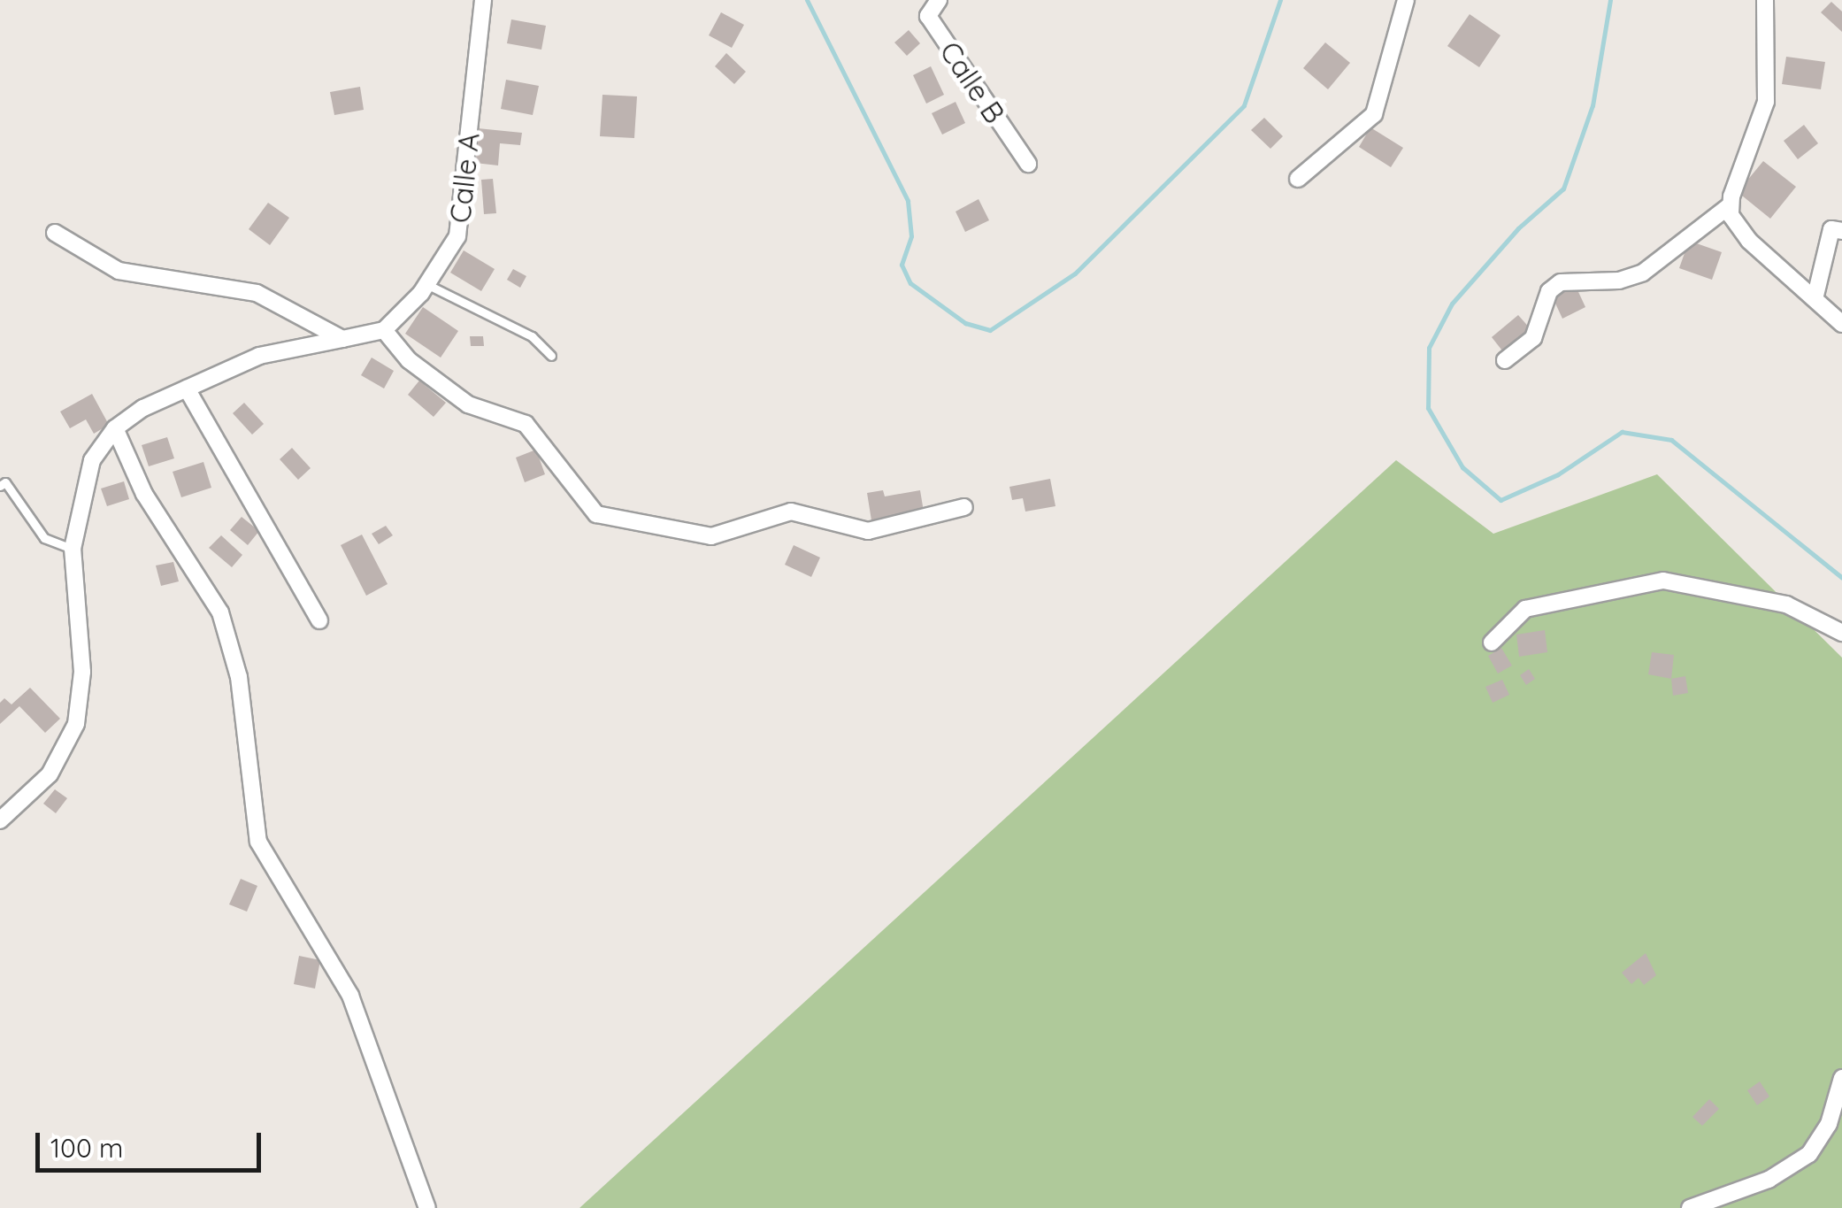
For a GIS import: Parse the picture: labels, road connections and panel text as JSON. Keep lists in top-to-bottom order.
{
  "streets": {
    "street": ["Calle B", "Calle A"]
  },
  "scale_bar": "100 m"
}
